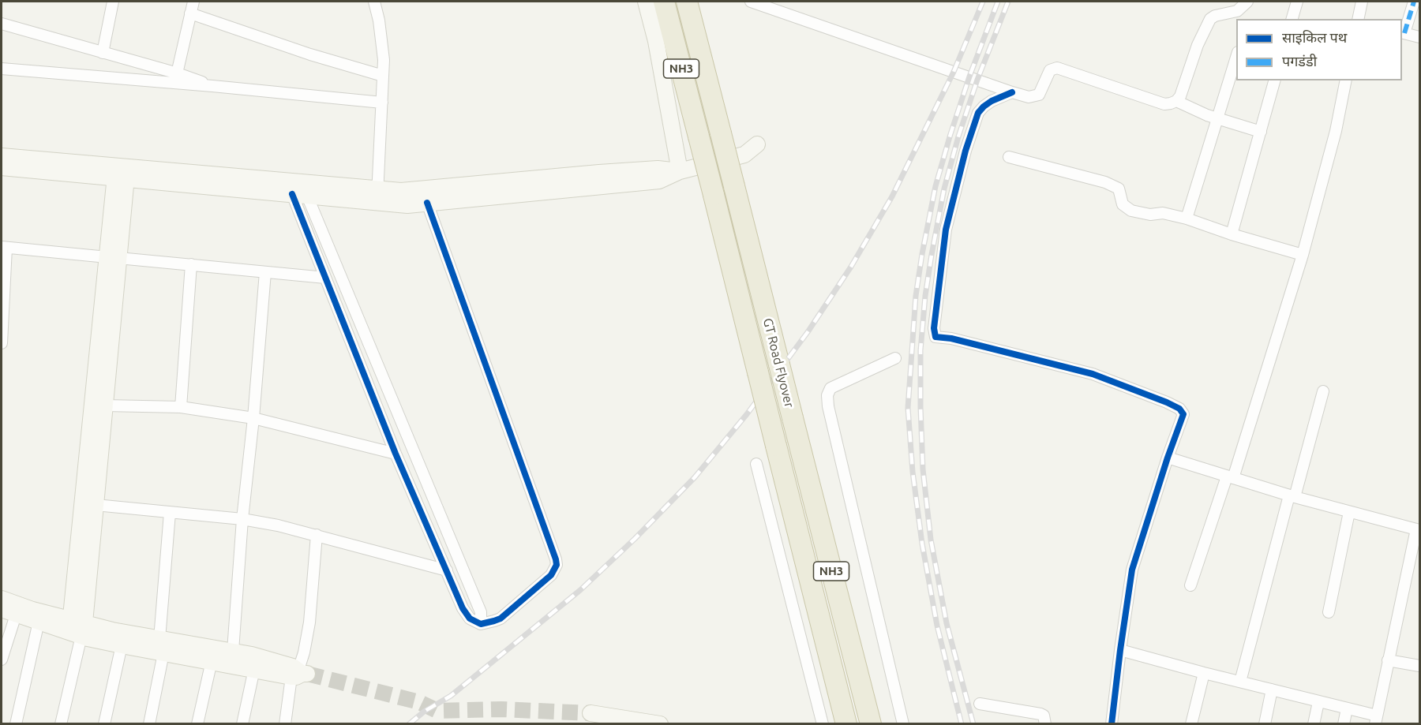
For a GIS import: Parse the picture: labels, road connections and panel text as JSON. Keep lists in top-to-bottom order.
{
  "streets": {
    "highway": ["NH3", "GT Road Flyover"]
  },
  "legend": ["साइकिल पथ", "पगडंडी"]
}
